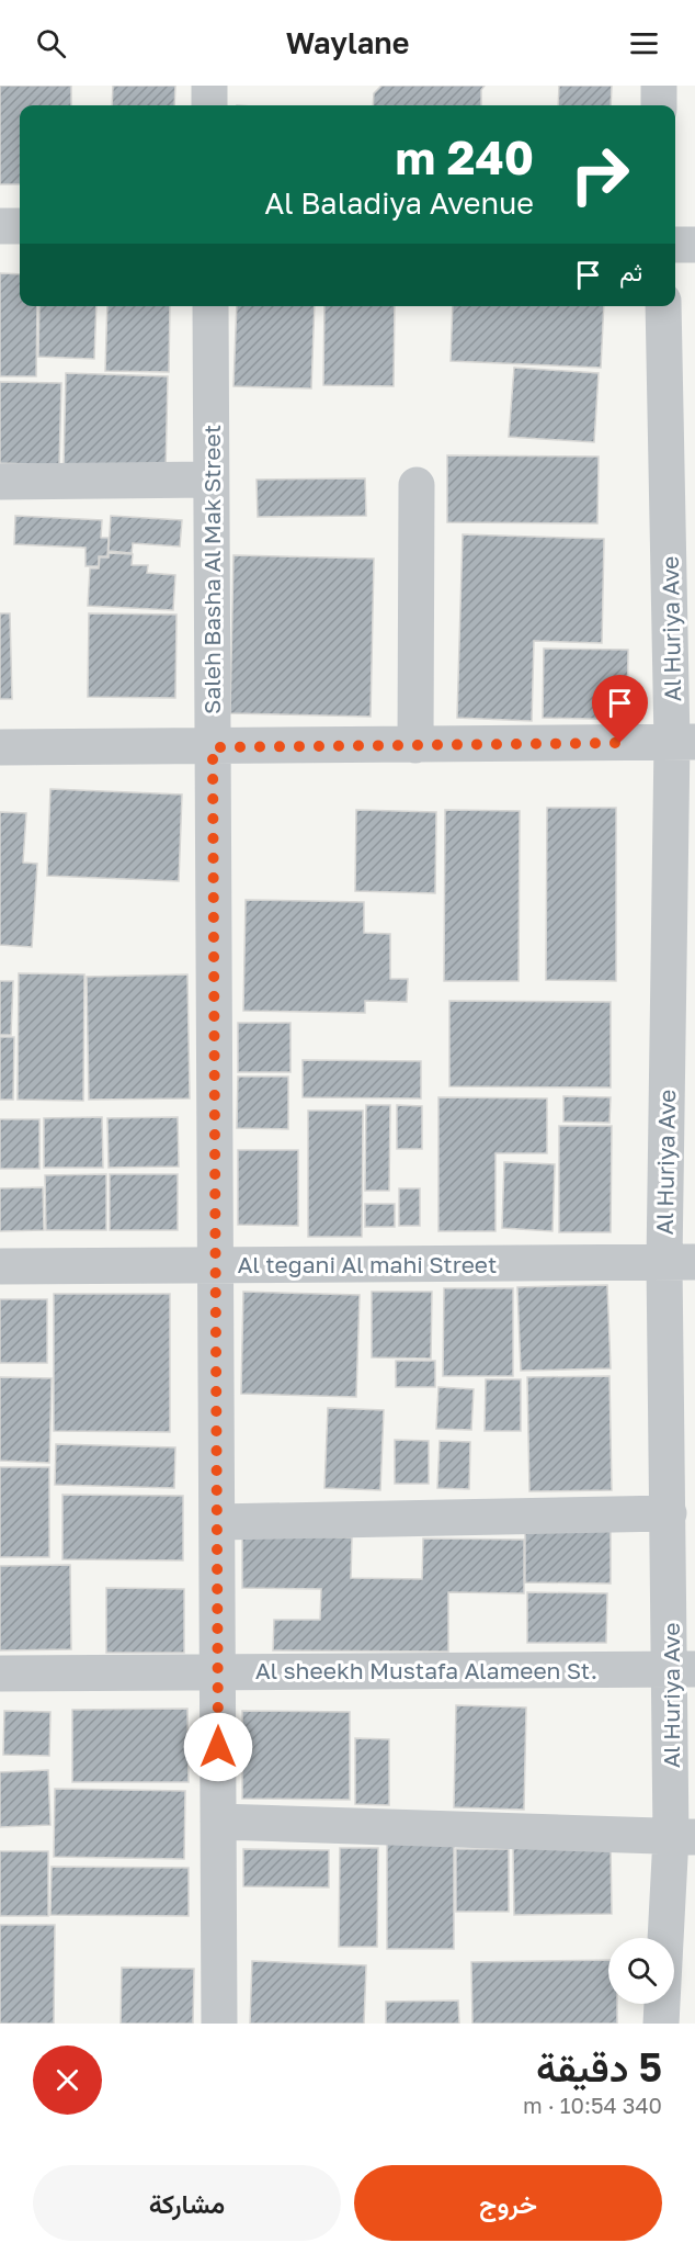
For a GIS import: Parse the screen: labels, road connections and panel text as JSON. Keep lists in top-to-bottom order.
{
  "streets": {
    "street": [
      "Saleh Basha Al Mak Street",
      "Al Huriya Ave",
      "Al tegani Al mahi Street",
      "Al sheekh Mustafa Alameen St."
    ]
  },
  "crossings": [
    ["Saleh Basha Al Mak Street", "Al tegani Al mahi Street"],
    ["Saleh Basha Al Mak Street", "Al sheekh Mustafa Alameen St."],
    ["Al Huriya Ave", "Al tegani Al mahi Street"],
    ["Al Huriya Ave", "Al sheekh Mustafa Alameen St."]
  ],
  "page": {
    "header": "Waylane",
    "turn": ["240 m", "Al Baladiya Avenue"],
    "then": "ثم",
    "heading": ["5 دقيقة", "340 m · 10:54"],
    "buttons": ["خروج", "مشاركة"]
  }
}
